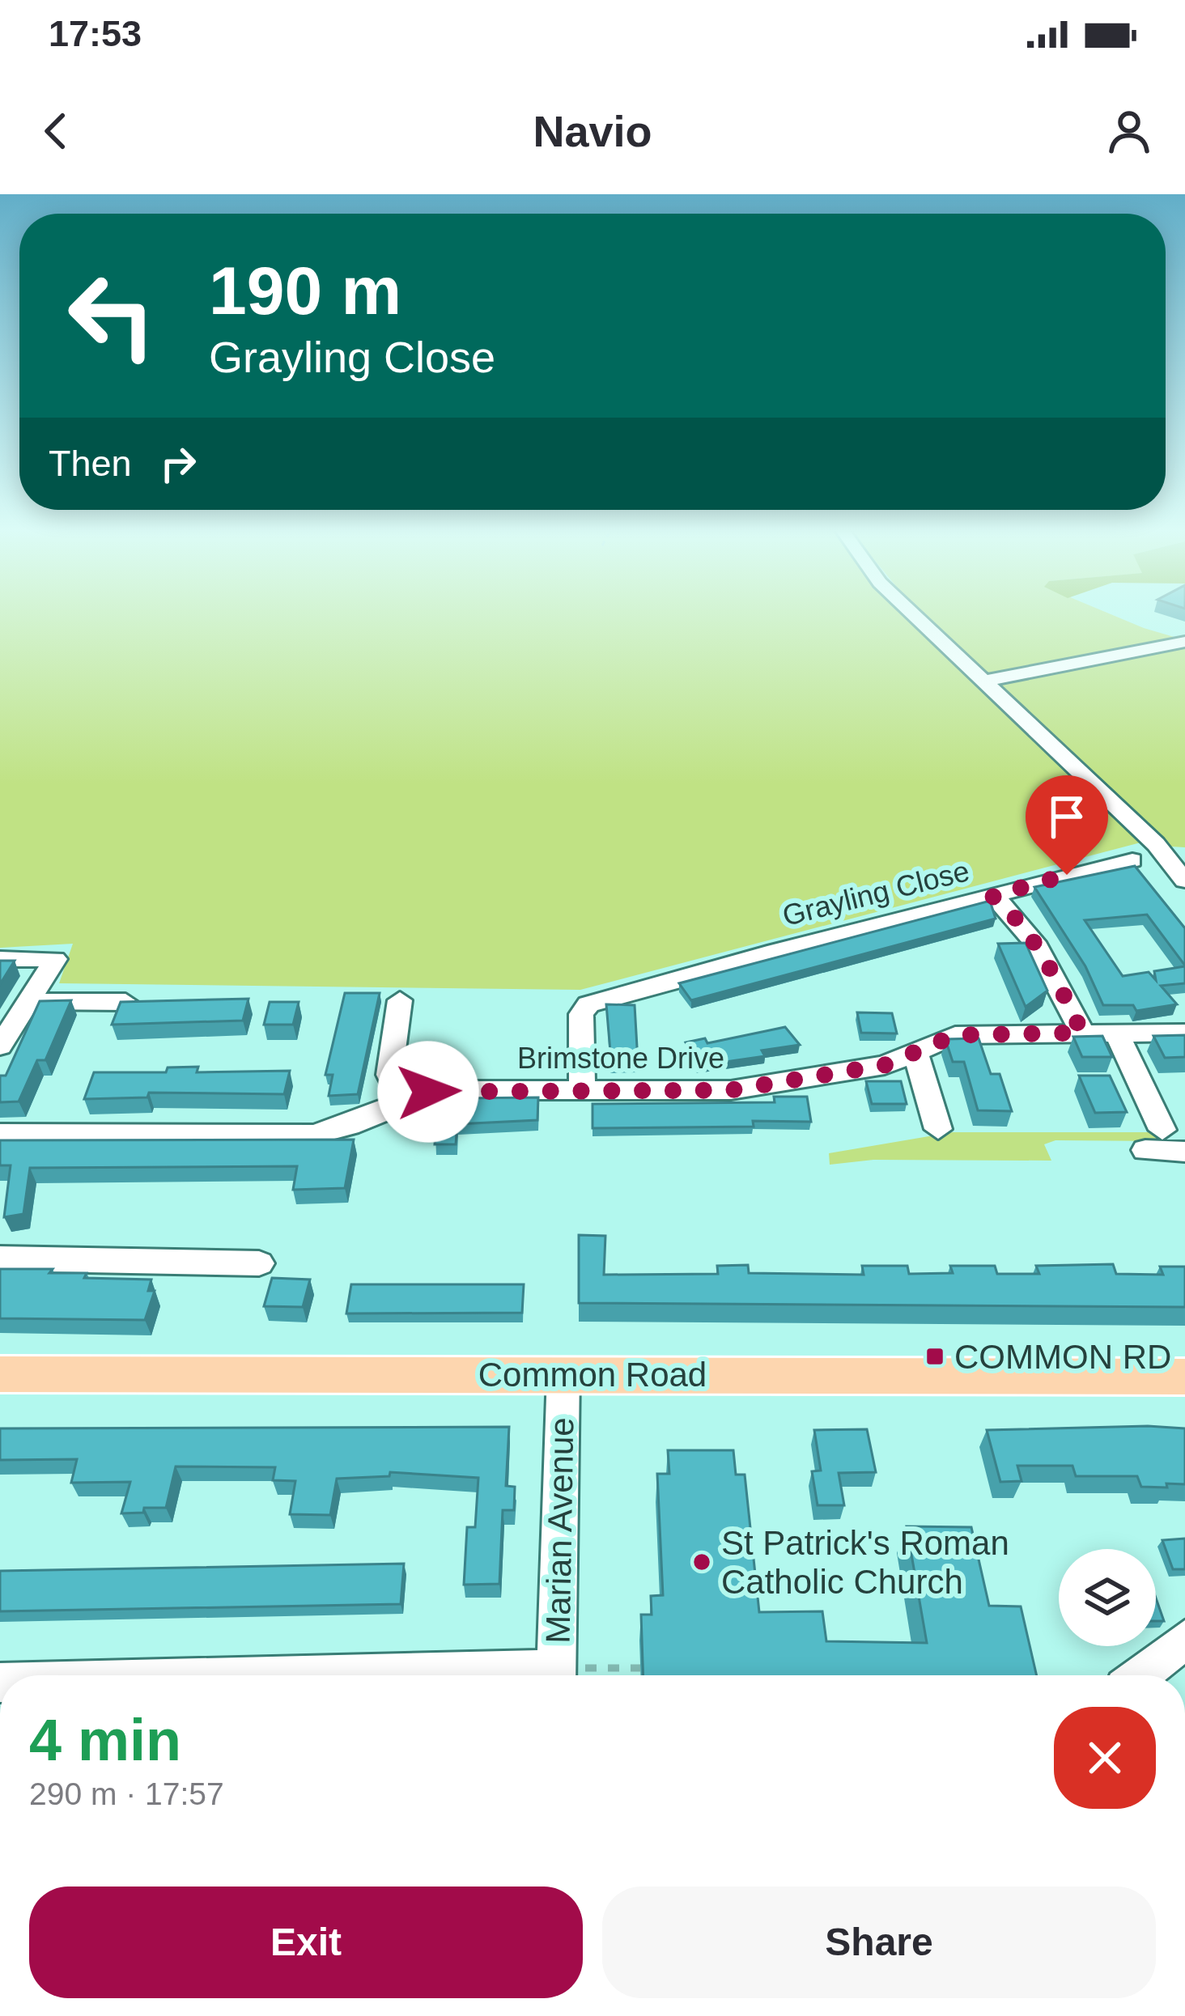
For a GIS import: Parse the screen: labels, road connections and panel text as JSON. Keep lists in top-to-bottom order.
{
  "streets": {
    "main road": ["Common Road"],
    "street": ["Grayling Close", "Brimstone Drive", "Marian Avenue"]
  },
  "crossings": [
    ["Grayling Close", "Brimstone Drive"],
    ["Common Road", "Marian Avenue"]
  ],
  "places": {
    "transit": ["COMMON RD"],
    "other": ["St Patrick's Roman Catholic Church"]
  },
  "page": {
    "status": "17:53",
    "header": "Navio",
    "turn": ["190 m", "Grayling Close"],
    "then": "Then",
    "heading": ["4 min", "290 m · 17:57"],
    "buttons": ["Exit", "Share"]
  }
}
